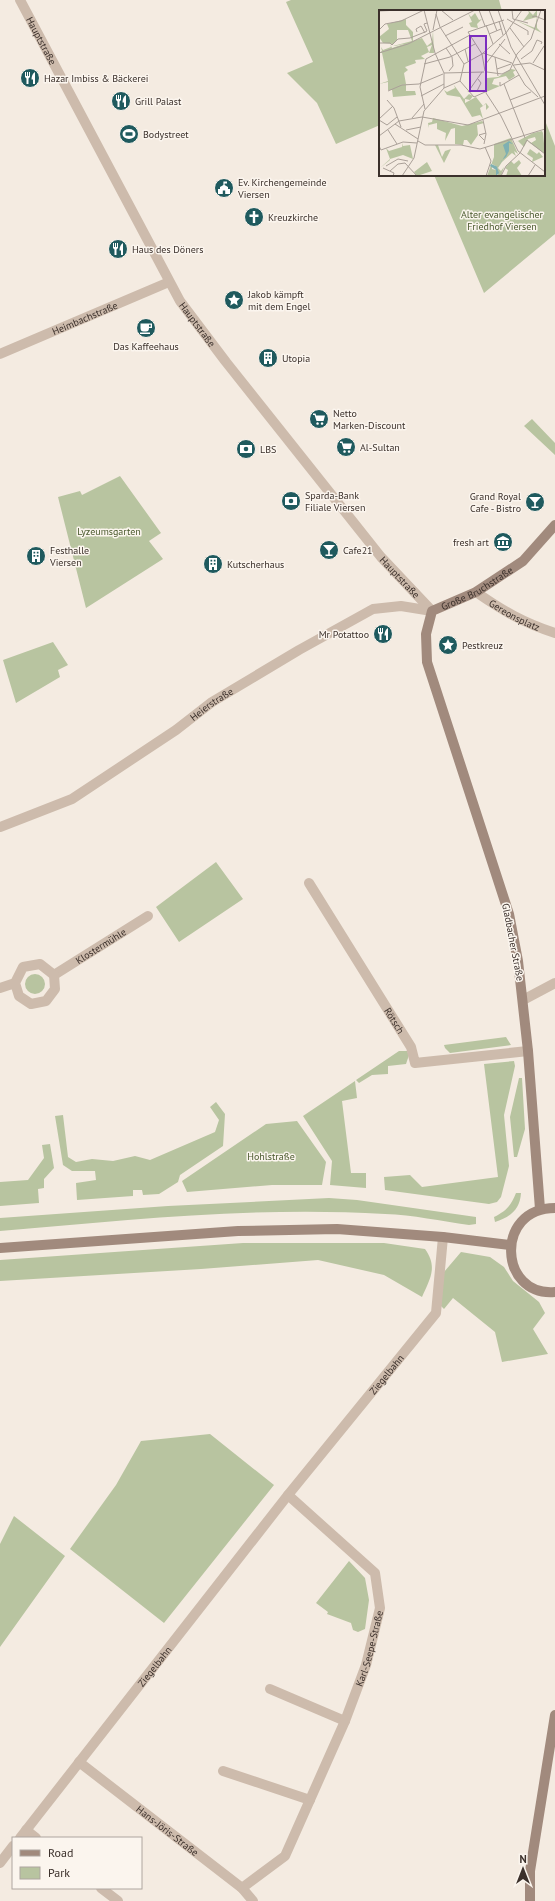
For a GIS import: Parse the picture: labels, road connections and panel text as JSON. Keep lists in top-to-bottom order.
{
  "streets": {
    "main road": ["Große Bruchstraße", "Gladbacher Straße"],
    "street": [
      "Hauptstraße",
      "Heimbachstraße",
      "Gereonsplatz",
      "Heierstraße",
      "Klostermühle",
      "Rötsch",
      "Ziegelbahn",
      "Karl-Seepe-Straße",
      "Hans-Jöris-Straße"
    ]
  },
  "crossings": [
    ["Hauptstraße", "Heimbachstraße"],
    ["Hauptstraße", "Große Bruchstraße"],
    ["Hauptstraße", "Heierstraße"],
    ["Große Bruchstraße", "Gereonsplatz"],
    ["Große Bruchstraße", "Heierstraße"],
    ["Große Bruchstraße", "Gladbacher Straße"],
    ["Gladbacher Straße", "Rötsch"],
    ["Ziegelbahn", "Karl-Seepe-Straße"],
    ["Ziegelbahn", "Hans-Jöris-Straße"],
    ["Karl-Seepe-Straße", "Hans-Jöris-Straße"]
  ],
  "parks": ["Alter evangelischer Friedhof Viersen", "Lyzeumsgarten", "Hohlstraße"],
  "places": {
    "restaurant": [
      "Hazar Imbiss & Bäckerei",
      "Grill Palast",
      "Haus des Döners",
      "Mr Potattoo"
    ],
    "sports": ["Bodystreet"],
    "public building": ["Ev. Kirchengemeinde Viersen"],
    "church": ["Kreuzkirche"],
    "place": ["Jakob kämpft mit dem Engel", "Pestkreuz"],
    "cafe": ["Das Kaffeehaus"],
    "building": ["Utopia", "Festhalle Viersen", "Kutscherhaus"],
    "supermarket": ["Netto Marken-Discount", "Al-Sultan"],
    "bank": ["LBS", "Sparda-Bank Filiale Viersen"],
    "bar": ["Grand Royal Cafe - Bistro", "Cafe21"],
    "museum": ["fresh art"]
  },
  "legend": ["Road", "Park"],
  "north": "top"
}
